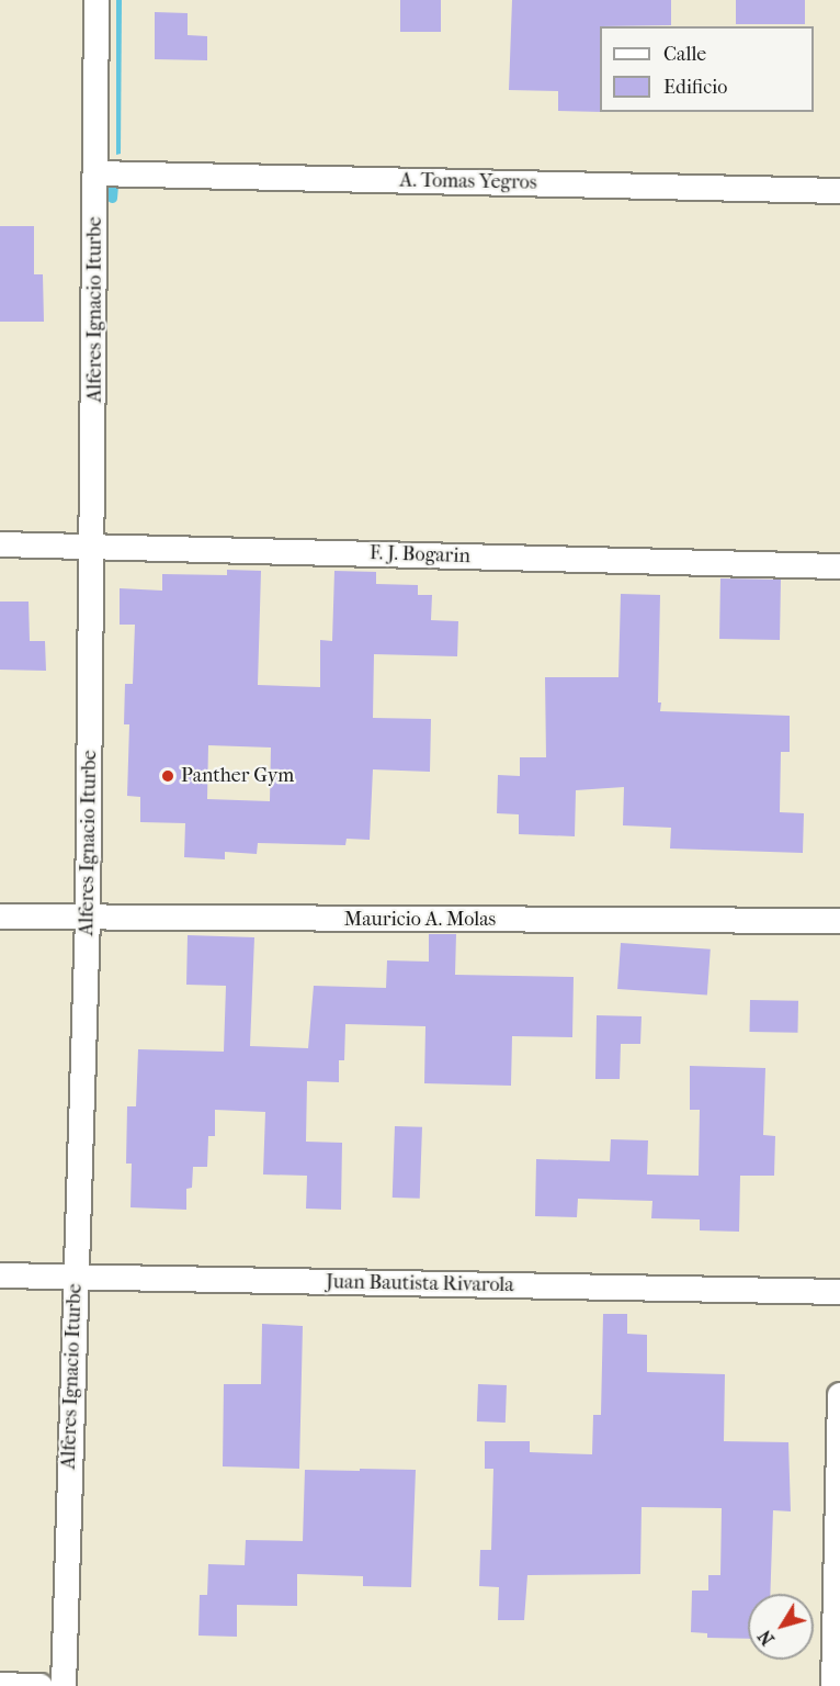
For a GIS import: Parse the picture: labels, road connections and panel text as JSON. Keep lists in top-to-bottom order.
{
  "streets": {
    "street": [
      "A. Tomas Yegros",
      "Alferes Ignacio Iturbe",
      "F. J. Bogarin",
      "Mauricio A. Molas",
      "Juan Bautista Rivarola"
    ]
  },
  "crossings": [
    ["A. Tomas Yegros", "Alferes Ignacio Iturbe"],
    ["Alferes Ignacio Iturbe", "F. J. Bogarin"],
    ["Alferes Ignacio Iturbe", "Mauricio A. Molas"],
    ["Alferes Ignacio Iturbe", "Juan Bautista Rivarola"]
  ],
  "places": ["Panther Gym"],
  "legend": ["Calle", "Edificio"],
  "north": "bottom left"
}
